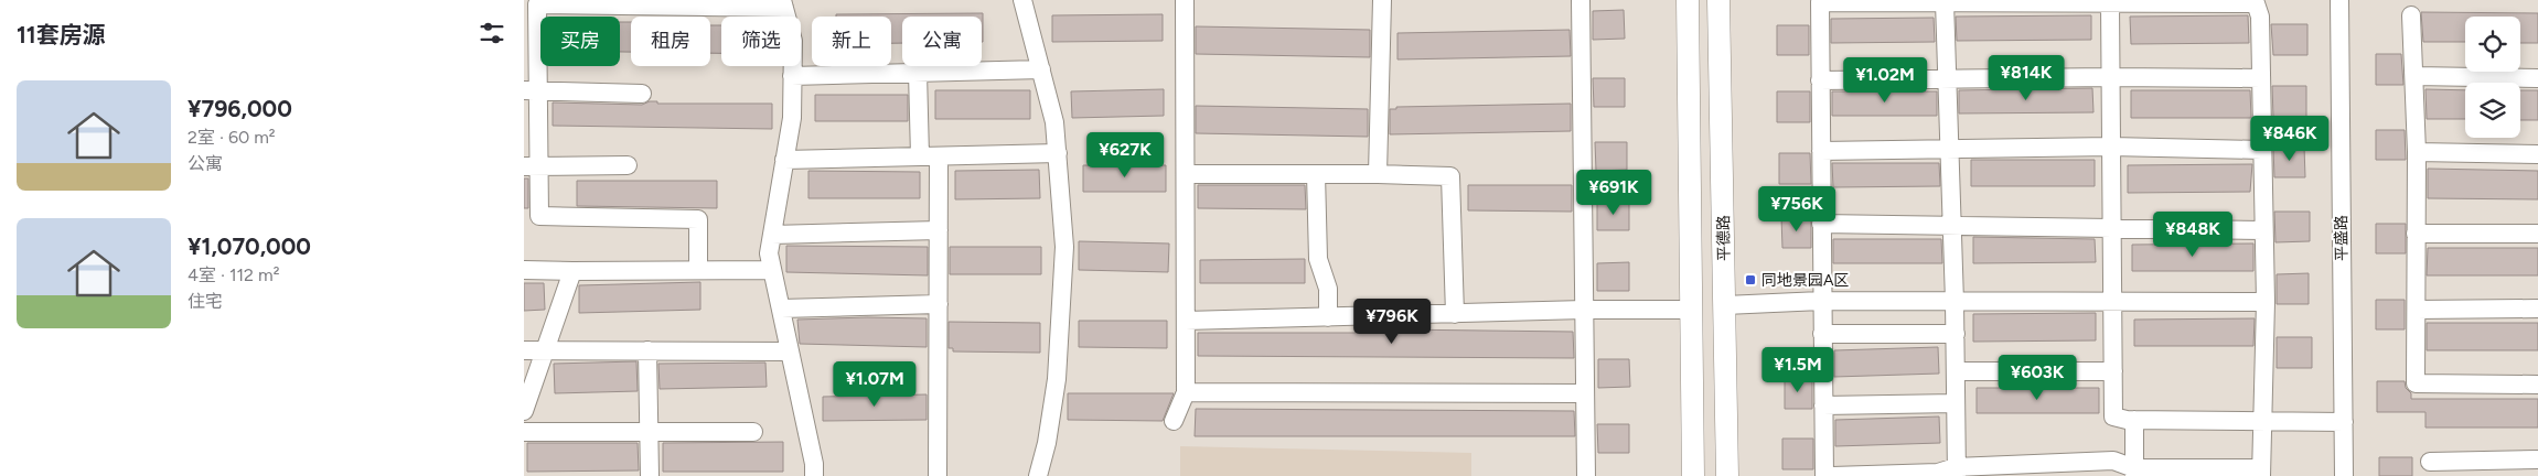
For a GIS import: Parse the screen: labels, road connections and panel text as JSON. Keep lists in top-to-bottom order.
{
  "streets": {
    "main road": ["平德路"],
    "street": ["平盛路"]
  },
  "places": {
    "transit": ["同地景园A区"]
  },
  "page": {
    "heading": "11套房源",
    "chip": [
      "买房",
      "租房",
      "筛选",
      "新上",
      "公寓"
    ],
    "price": [
      "¥814K",
      "¥1.02M",
      "¥846K",
      "¥627K",
      "¥691K",
      "¥756K",
      "¥848K",
      "¥796K",
      "¥1.5M",
      "¥603K",
      "¥1.07M"
    ],
    "list": [
      {
        "name": "¥796,000",
        "note": "2室 · 60 m² · 公寓"
      },
      {
        "name": "¥1,070,000",
        "note": "4室 · 112 m² · 住宅"
      }
    ]
  }
}
